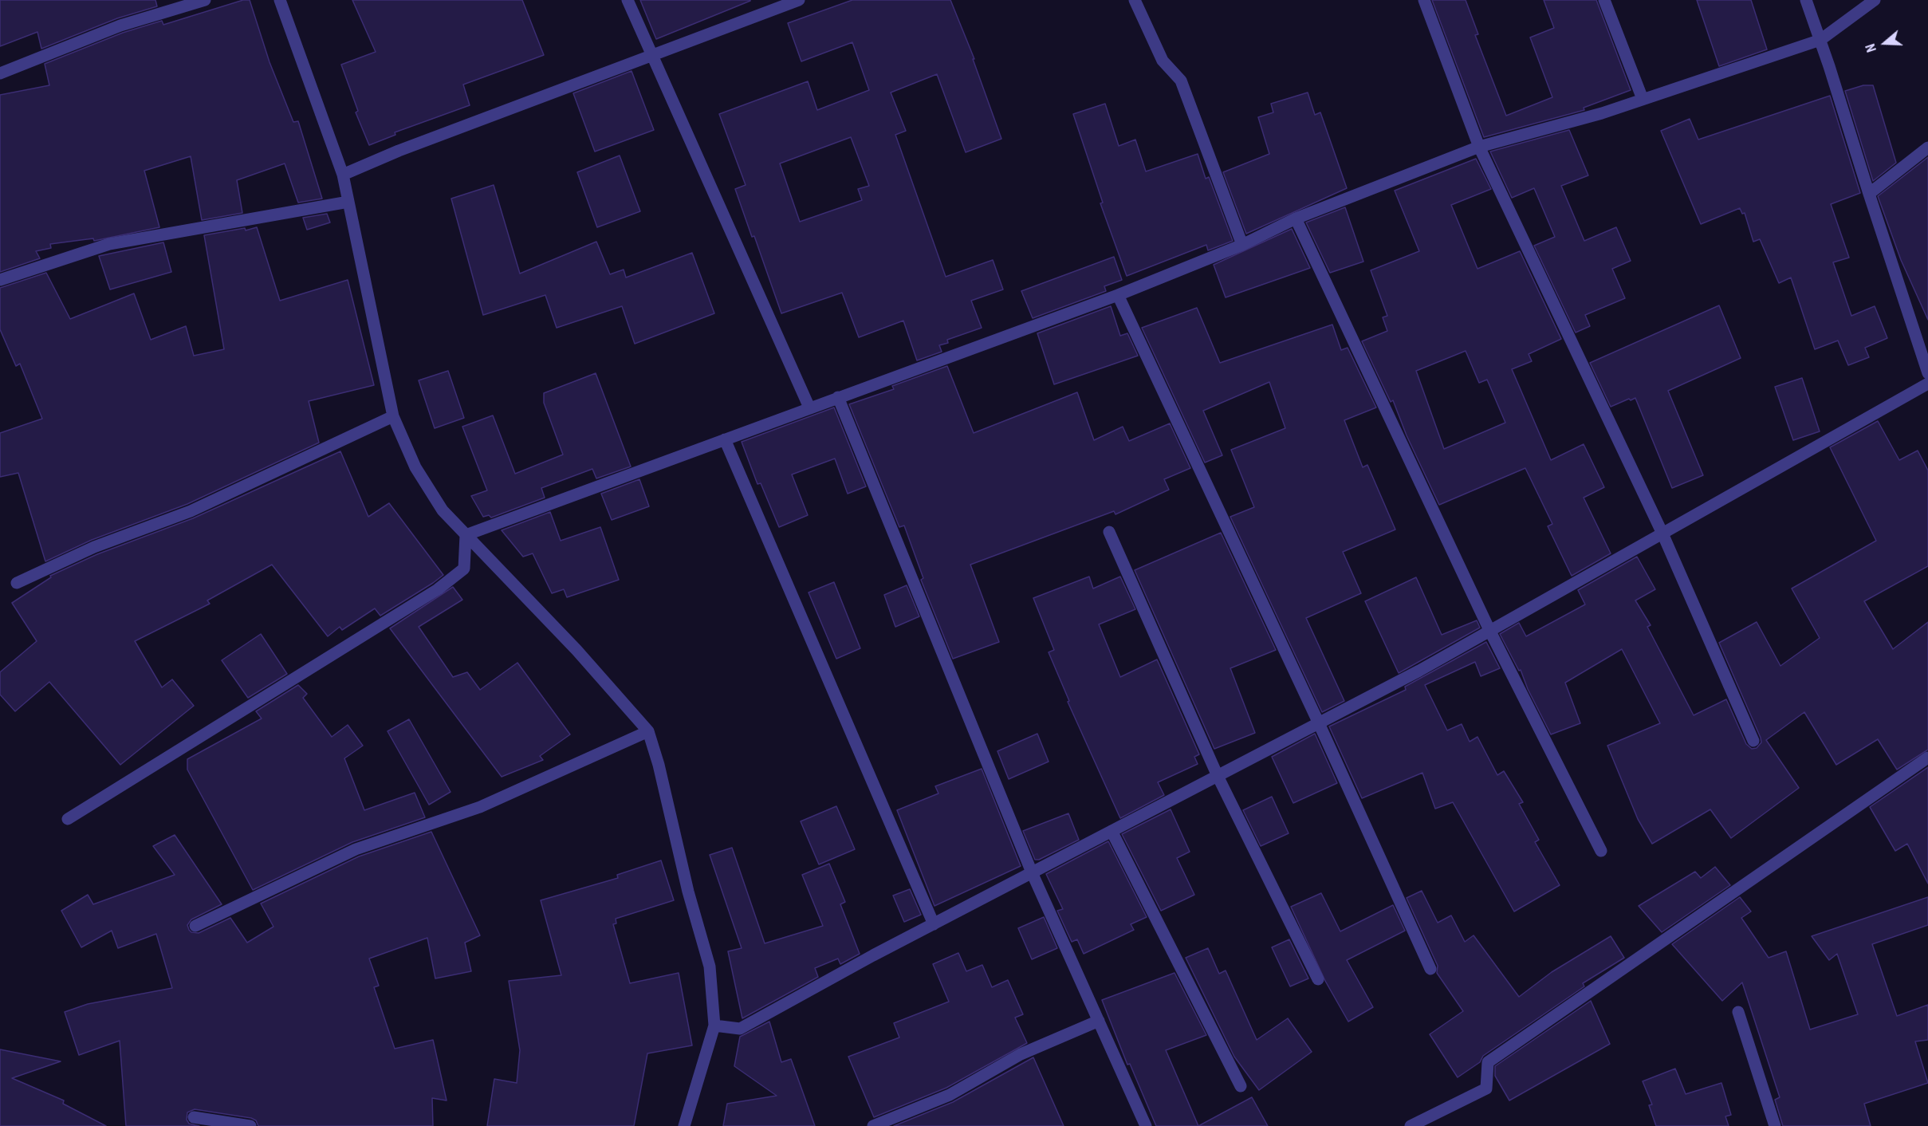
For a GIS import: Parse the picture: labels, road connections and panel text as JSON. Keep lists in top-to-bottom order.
{
  "north": "left"
}
